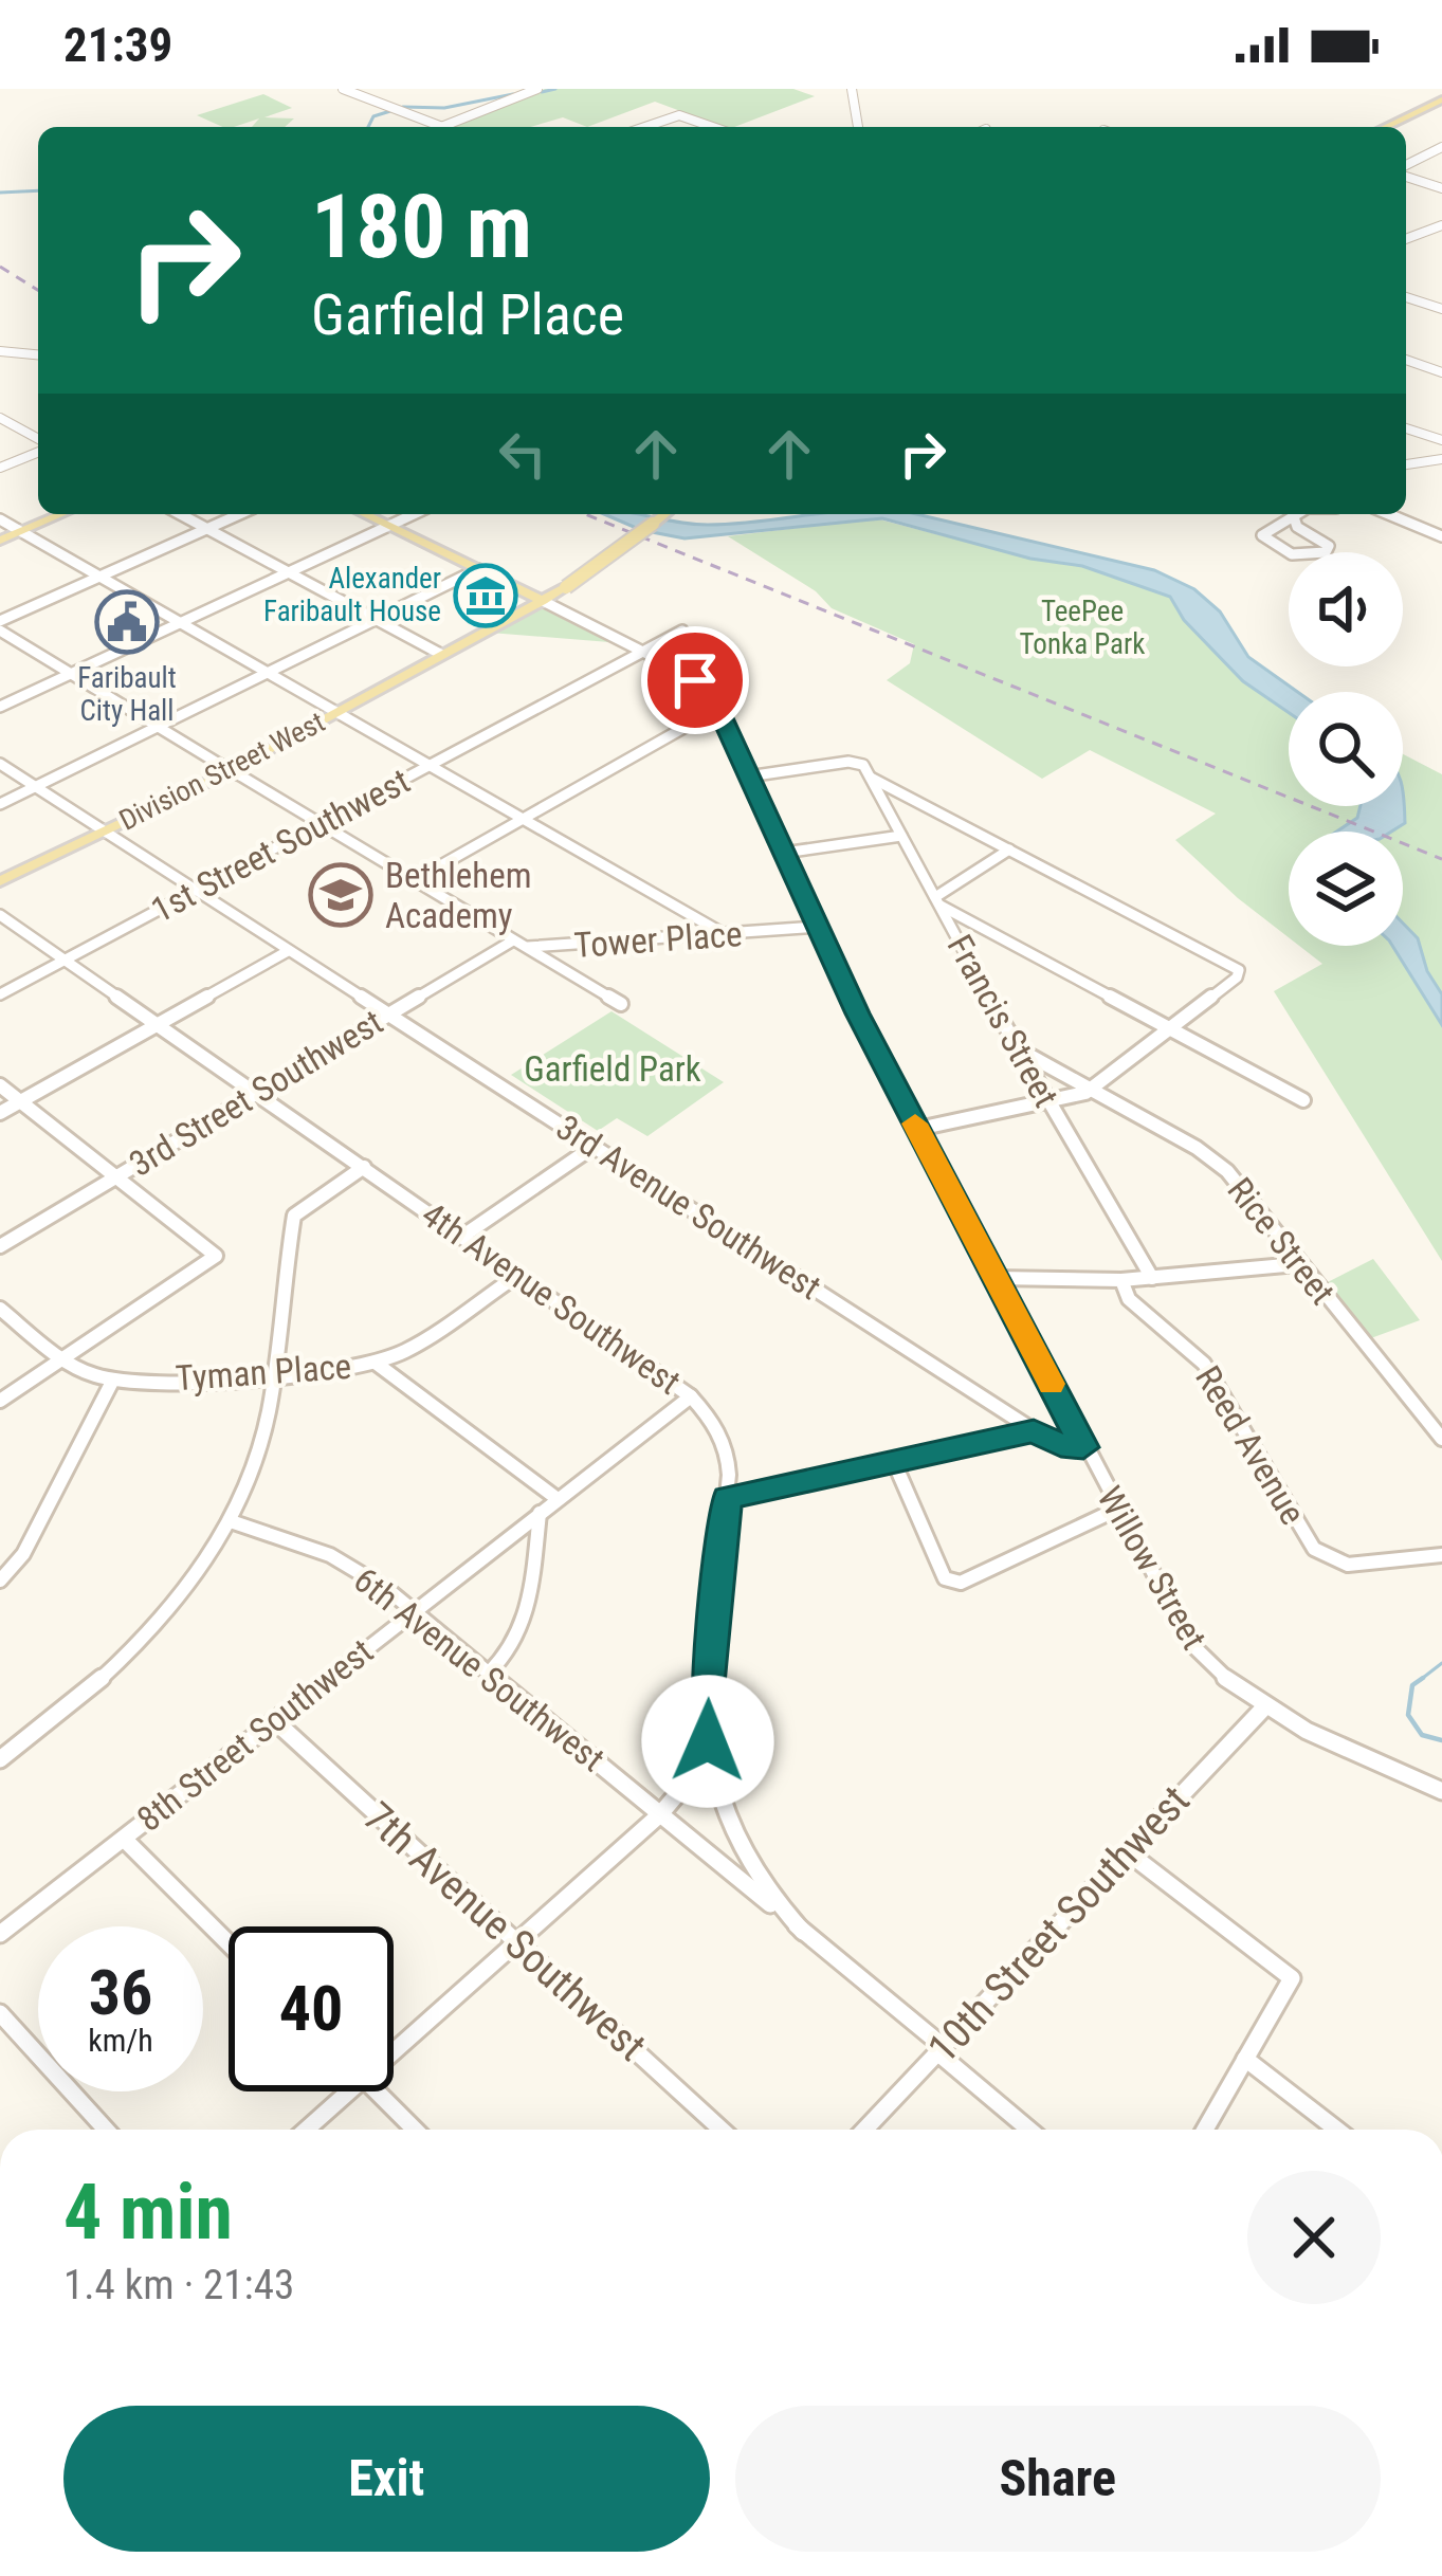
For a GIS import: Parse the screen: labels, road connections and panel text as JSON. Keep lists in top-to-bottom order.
{
  "streets": {
    "main road": ["Division Street West"],
    "street": [
      "1st Street Southwest",
      "Tower Place",
      "Francis Street",
      "3rd Street Southwest",
      "3rd Avenue Southwest",
      "Rice Street",
      "4th Avenue Southwest",
      "Tyman Place",
      "Reed Avenue",
      "Willow Street",
      "6th Avenue Southwest",
      "8th Street Southwest",
      "10th Street Southwest",
      "7th Avenue Southwest"
    ]
  },
  "crossings": [
    ["Division Street West", "3rd Avenue Southwest"],
    ["Division Street West", "Willow Street"],
    ["1st Street Southwest", "3rd Avenue Southwest"],
    ["1st Street Southwest", "4th Avenue Southwest"],
    ["1st Street Southwest", "Willow Street"],
    ["Tower Place", "3rd Street Southwest"],
    ["Tower Place", "Willow Street"],
    ["Francis Street", "Rice Street"],
    ["Francis Street", "Willow Street"],
    ["3rd Street Southwest", "3rd Avenue Southwest"],
    ["3rd Street Southwest", "4th Avenue Southwest"],
    ["3rd Avenue Southwest", "Willow Street"],
    ["4th Avenue Southwest", "Tyman Place"],
    ["4th Avenue Southwest", "6th Avenue Southwest"],
    ["4th Avenue Southwest", "8th Street Southwest"],
    ["Willow Street", "10th Street Southwest"],
    ["6th Avenue Southwest", "8th Street Southwest"],
    ["6th Avenue Southwest", "10th Street Southwest"],
    ["8th Street Southwest", "7th Avenue Southwest"]
  ],
  "parks": ["TeePee Tonka Park", "Garfield Park"],
  "places": {
    "museum": ["Alexander Faribault House"],
    "public building": ["Faribault City Hall"],
    "school or university": ["Bethlehem Academy"]
  },
  "page": {
    "status": "21:39",
    "turn": ["180 m", "Garfield Place"],
    "speed": "36 km/h",
    "limit": "40",
    "heading": ["4 min", "1.4 km · 21:43"],
    "buttons": ["Exit", "Share"]
  }
}
